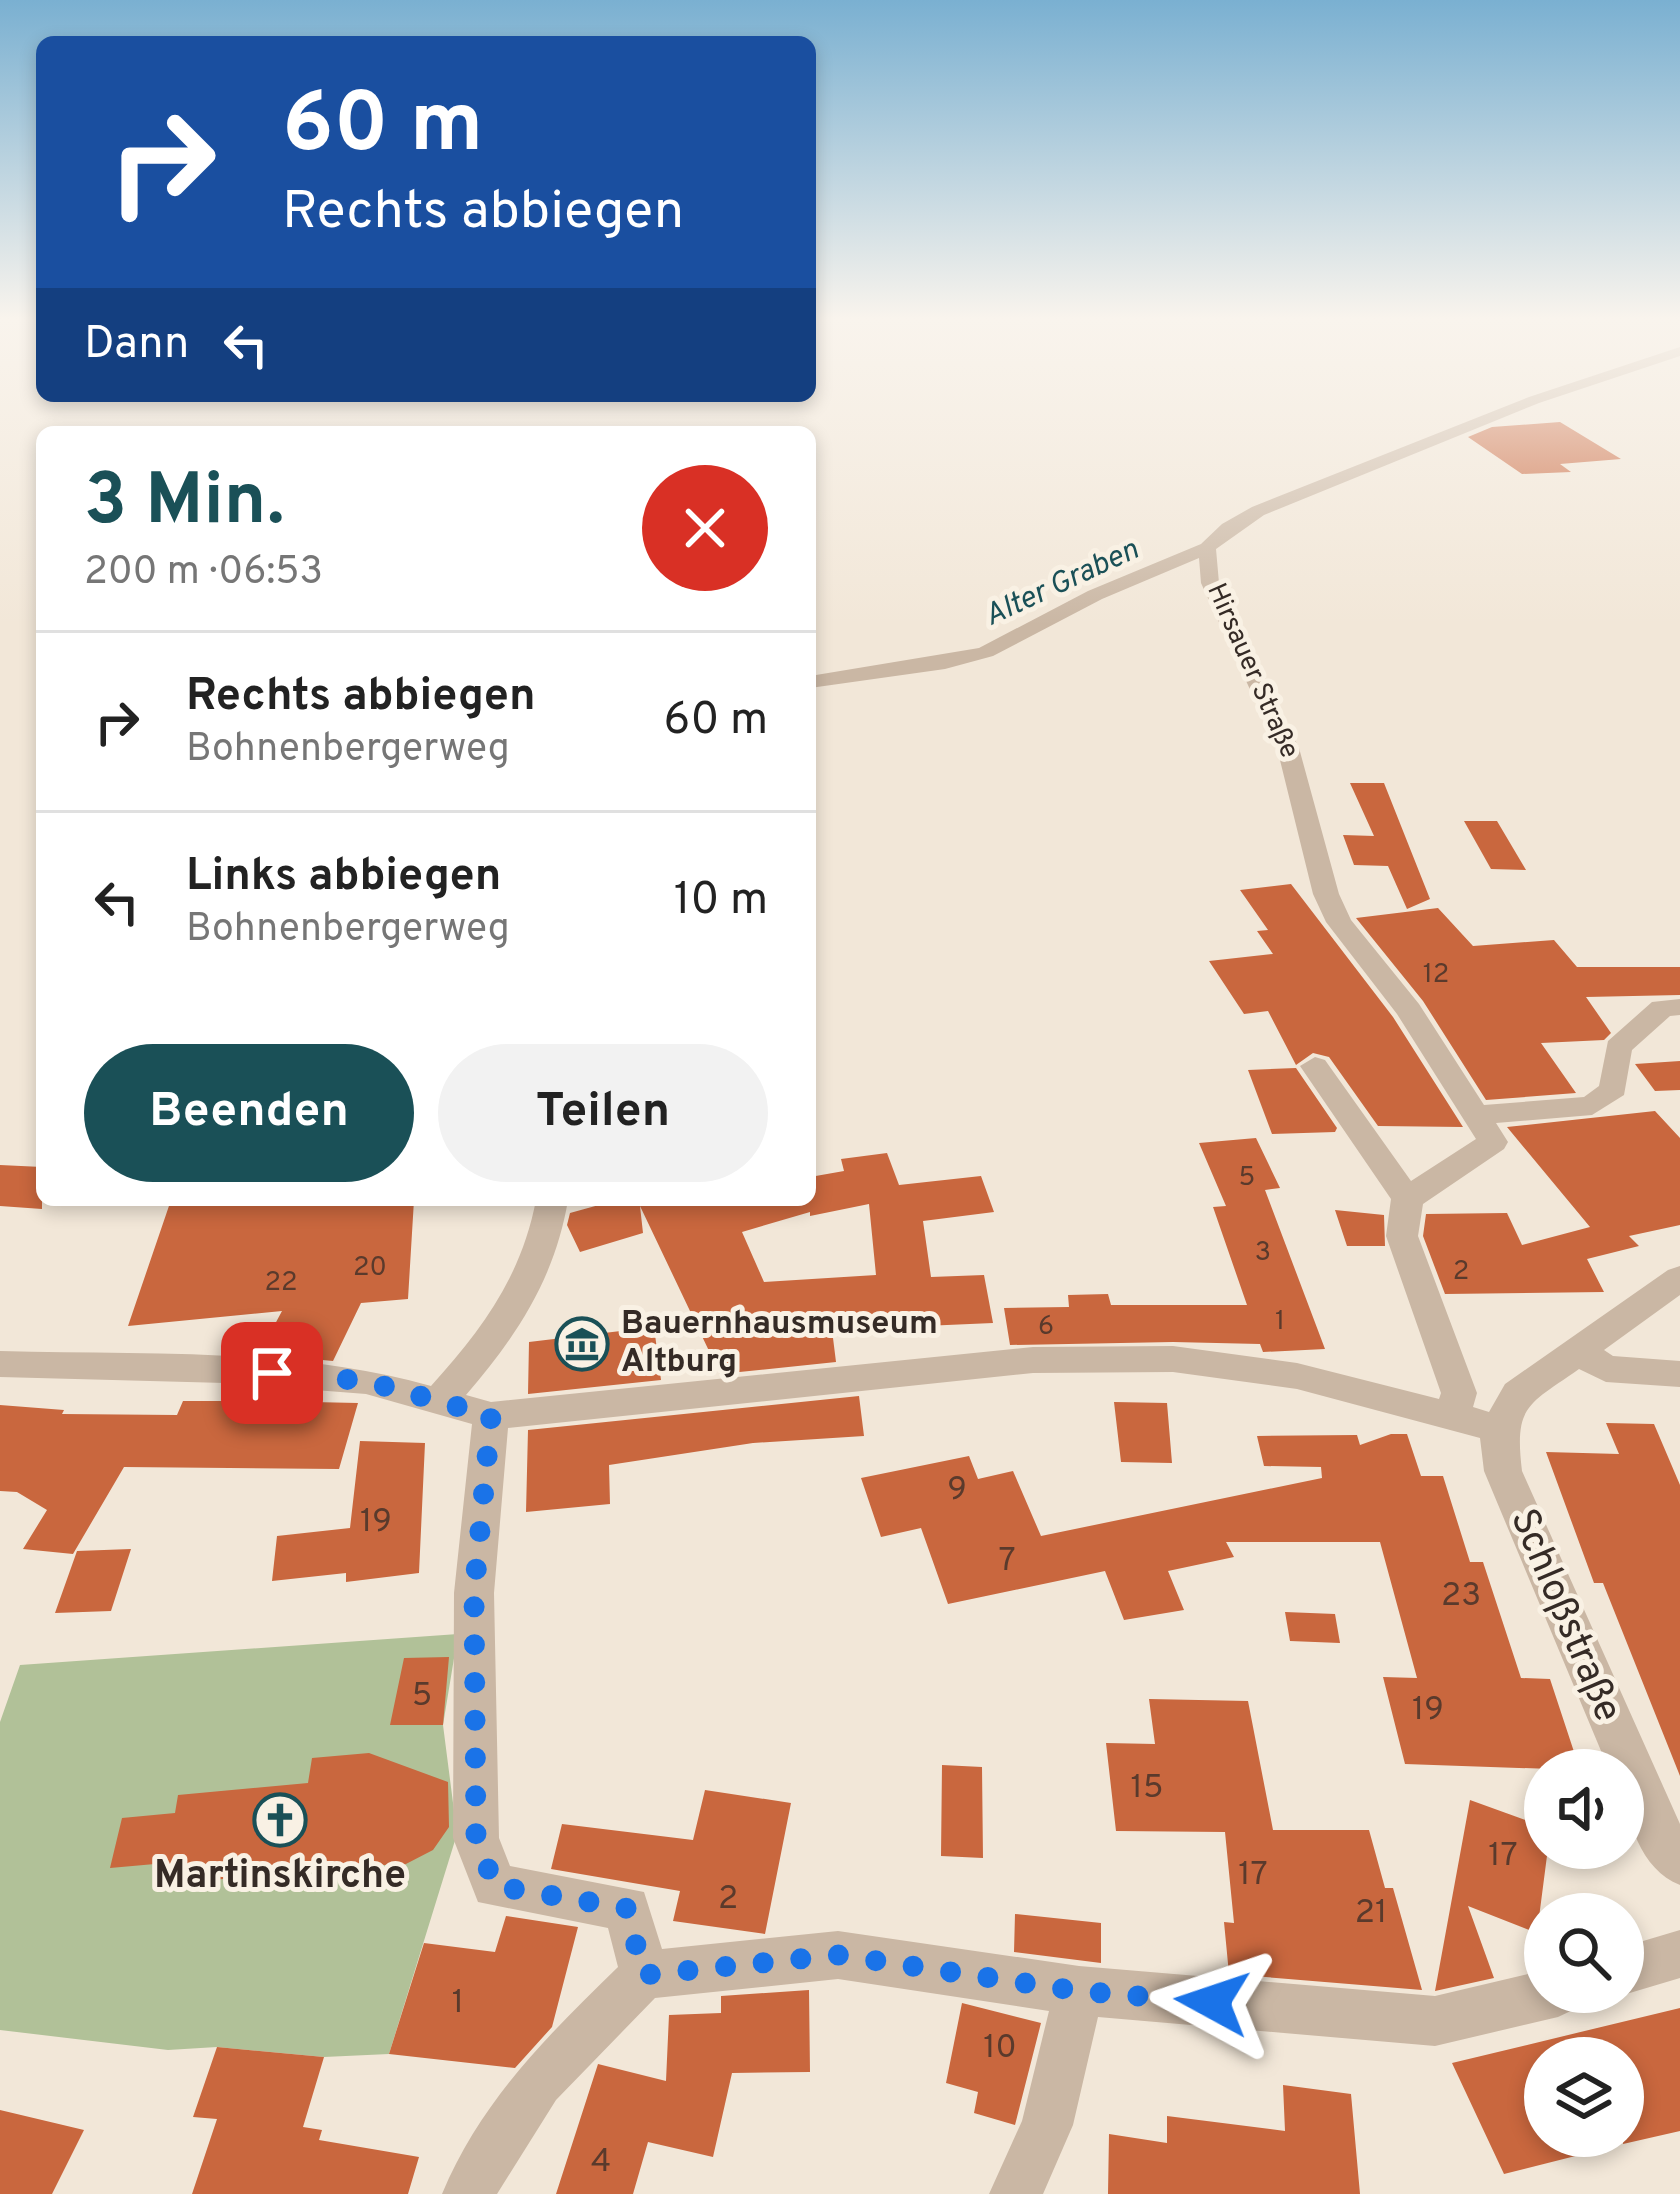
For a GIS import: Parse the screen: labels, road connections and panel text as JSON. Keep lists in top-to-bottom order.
{
  "streets": {
    "street": ["Hirsauer Straße", "Schloßstraße"]
  },
  "water": ["Alter Graben"],
  "places": {
    "museum": ["Bauernhausmuseum Altburg"],
    "church": ["Martinskirche"]
  },
  "house_numbers": [
    "12",
    "5",
    "3",
    "20",
    "2",
    "22",
    "1",
    "6",
    "9",
    "19",
    "7",
    "23",
    "5",
    "19",
    "15",
    "17",
    "17",
    "2",
    "21",
    "1",
    "10",
    "4"
  ],
  "page": {
    "turn": ["60 m", "Rechts abbiegen"],
    "then": "Dann",
    "heading": ["3 Min.", "200 m · 06:53"],
    "list": [
      {
        "name": "Rechts abbiegen",
        "note": "Bohnenbergerweg",
        "value": "60 m"
      },
      {
        "name": "Links abbiegen",
        "note": "Bohnenbergerweg",
        "value": "10 m"
      }
    ],
    "buttons": ["Beenden", "Teilen"]
  }
}
